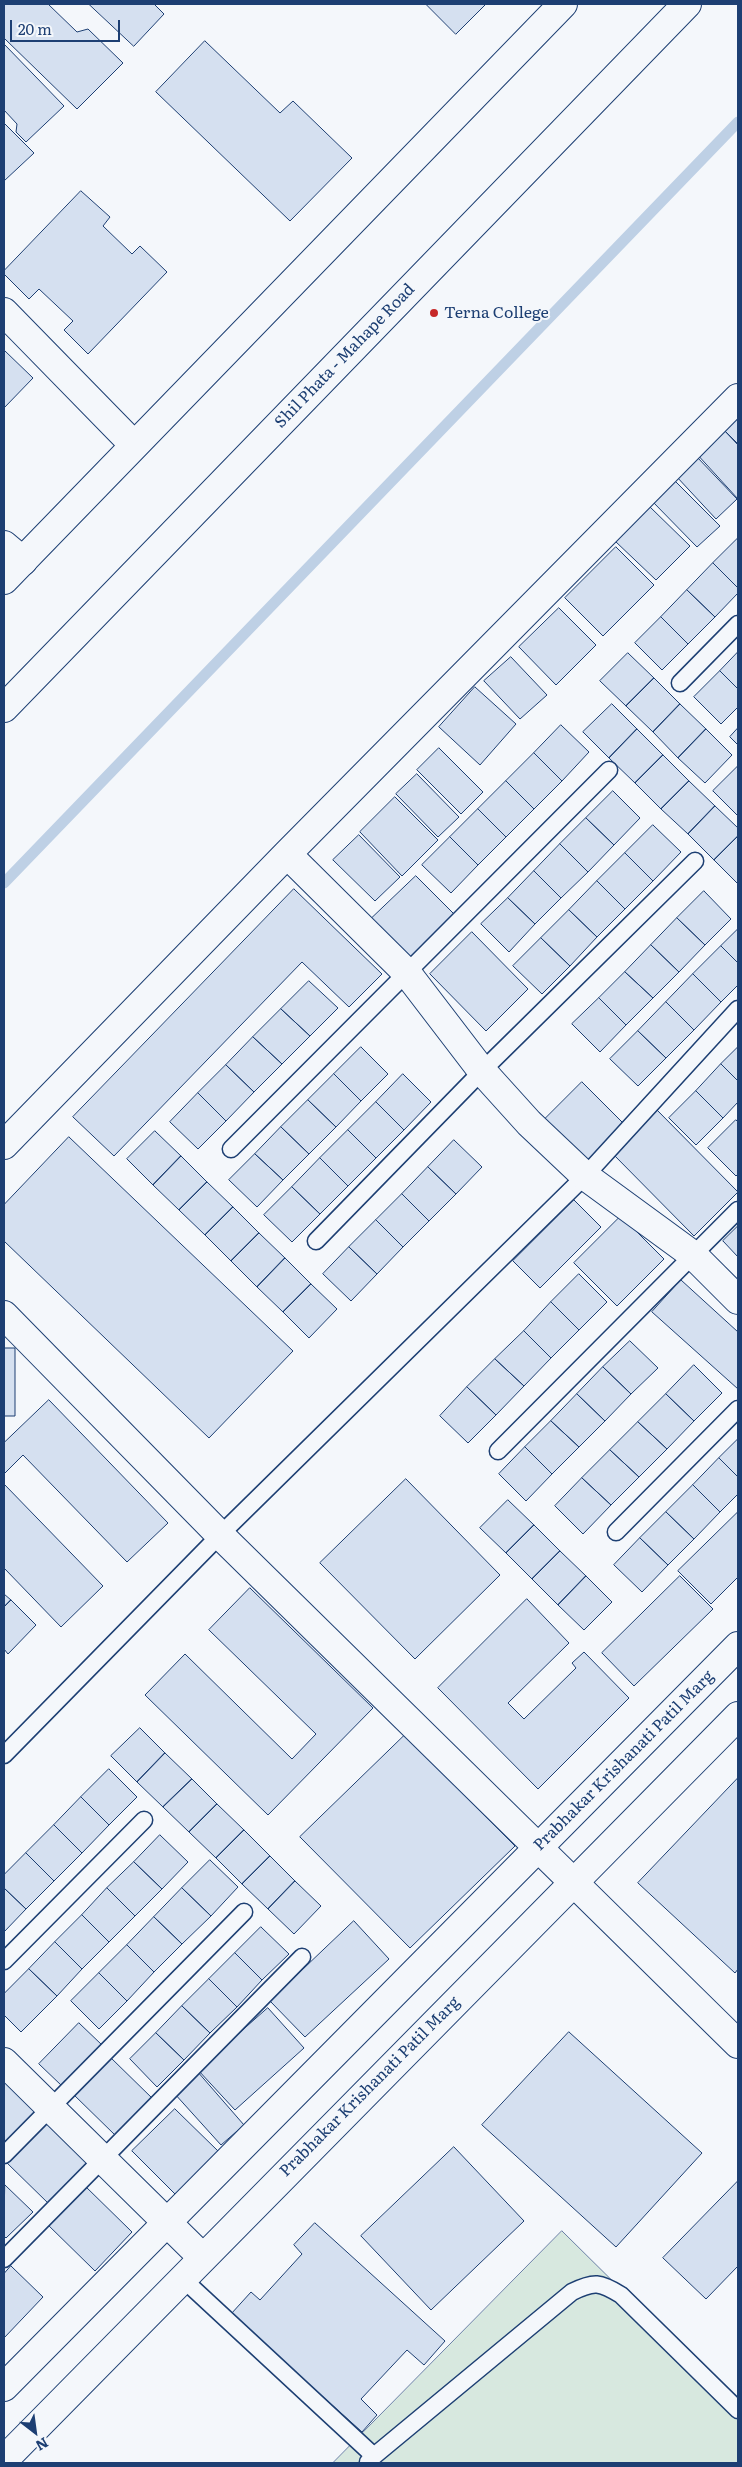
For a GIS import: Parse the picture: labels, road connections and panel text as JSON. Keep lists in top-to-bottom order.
{
  "streets": {
    "street": ["Shil Phata - Mahape Road", "Prabhakar Krishanati Patil Marg"]
  },
  "places": ["Terna College"],
  "scale_bar": "20 m",
  "north": "bottom right"
}
